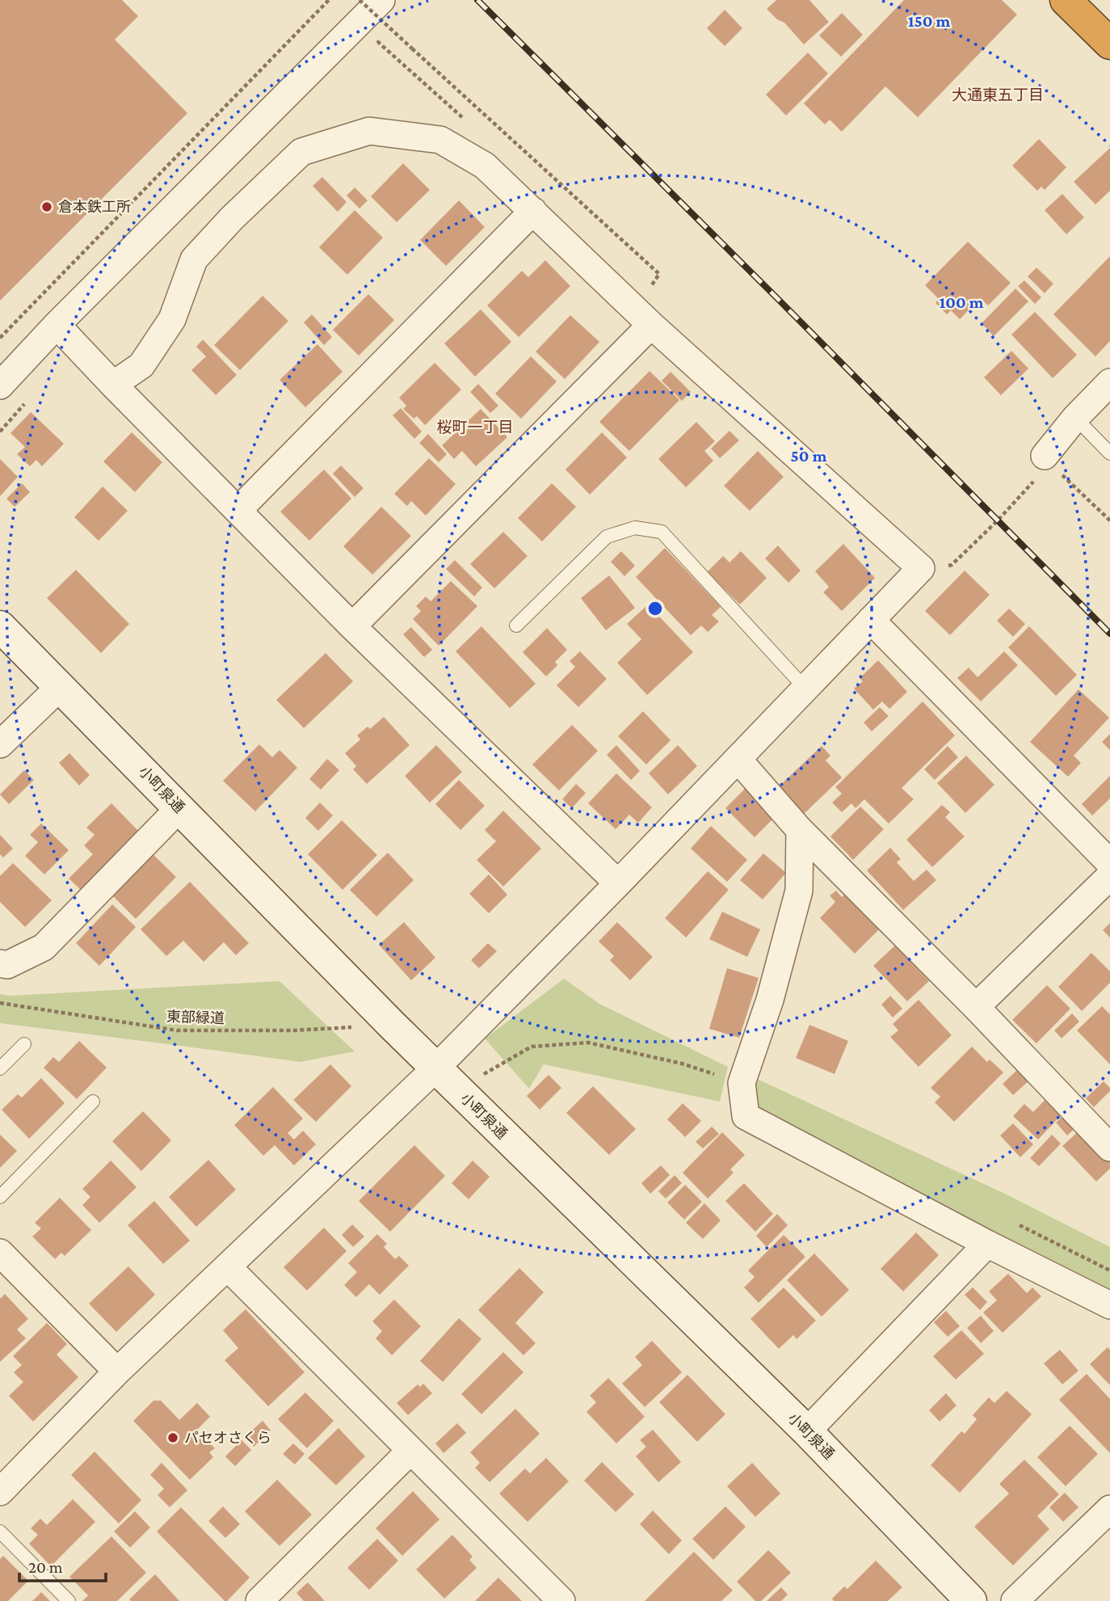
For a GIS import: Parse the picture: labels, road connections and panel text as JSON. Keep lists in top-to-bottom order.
{
  "streets": {
    "street": ["小町泉通"],
    "path": ["東部緑道"]
  },
  "crossings": [
    ["小町泉通", "東部緑道"]
  ],
  "districts": ["大通東五丁目", "桜町一丁目"],
  "places": ["倉本鉄工所", "パセオさくら"],
  "scale_bar": "20 m",
  "rings": ["150 m", "100 m", "50 m"]
}
